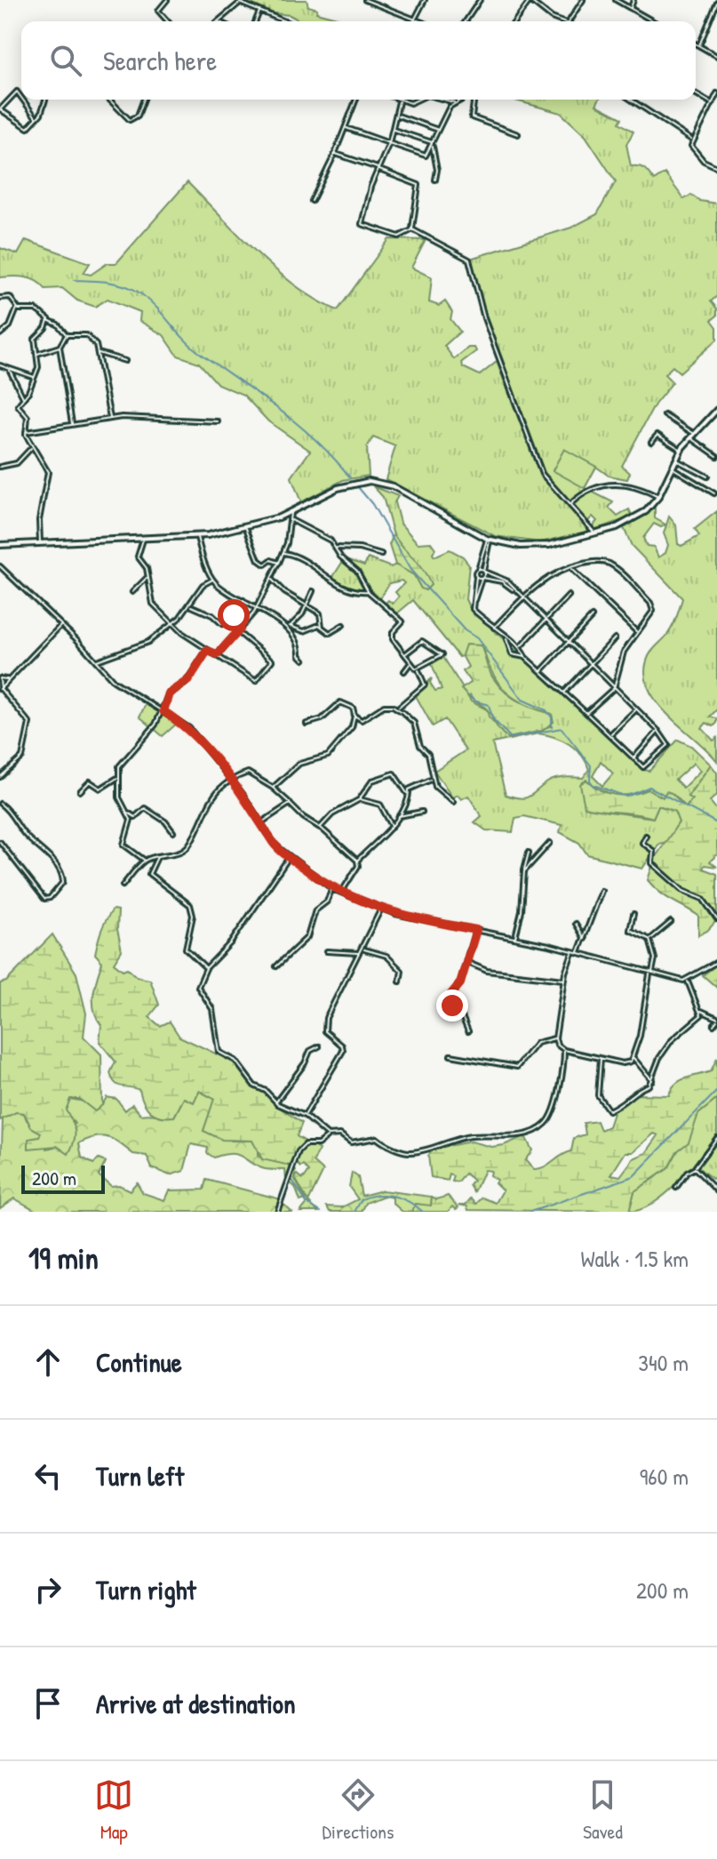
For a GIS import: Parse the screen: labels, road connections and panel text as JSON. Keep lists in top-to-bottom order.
{
  "scale_bar": "200 m",
  "page": {
    "search": "Search here",
    "scale": "200 m",
    "heading": ["19 min", "Walk · 1.5 km"],
    "list": [
      ["Continue", "340 m"],
      ["Turn left", "960 m"],
      ["Turn right", "200 m"],
      "Arrive at destination"
    ],
    "nav": ["Map", "Directions", "Saved"]
  }
}
